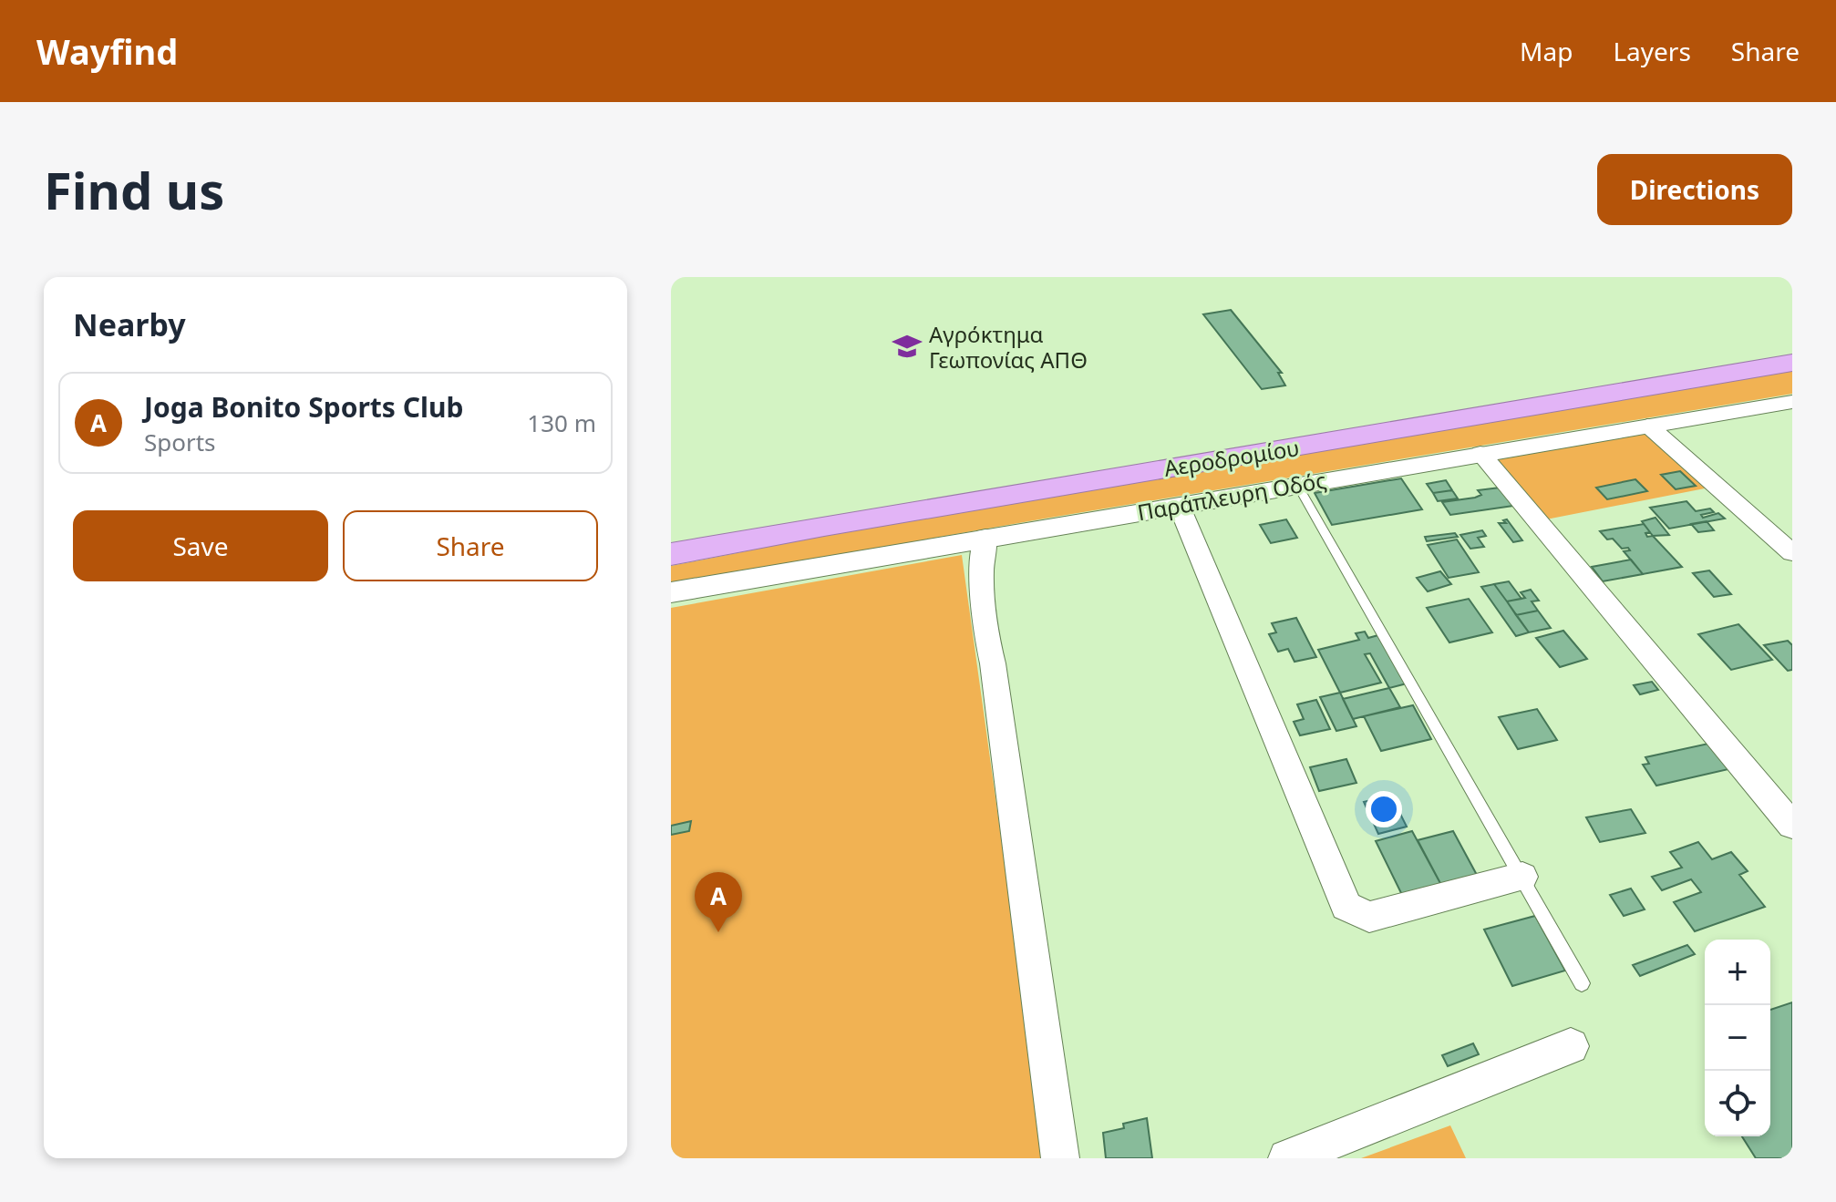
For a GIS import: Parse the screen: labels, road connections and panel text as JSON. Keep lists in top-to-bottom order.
{
  "streets": {
    "highway": ["Αεροδρομίου"],
    "street": ["Παράπλευρη Οδός"]
  },
  "places": {
    "school or university": ["Αγρόκτημα Γεωπονίας ΑΠΘ"]
  },
  "page": {
    "header": "Wayfind",
    "nav": ["Map", "Layers", "Share"],
    "buttons": [
      "Directions",
      ["Save", "Share"]
    ],
    "title": "Find us",
    "heading": "Nearby",
    "list": [
      {
        "mark": "A",
        "name": "Joga Bonito Sports Club",
        "note": "Sports",
        "value": "130 m"
      }
    ],
    "pins": "A",
    "map_buttons": ["+", "−"]
  }
}
